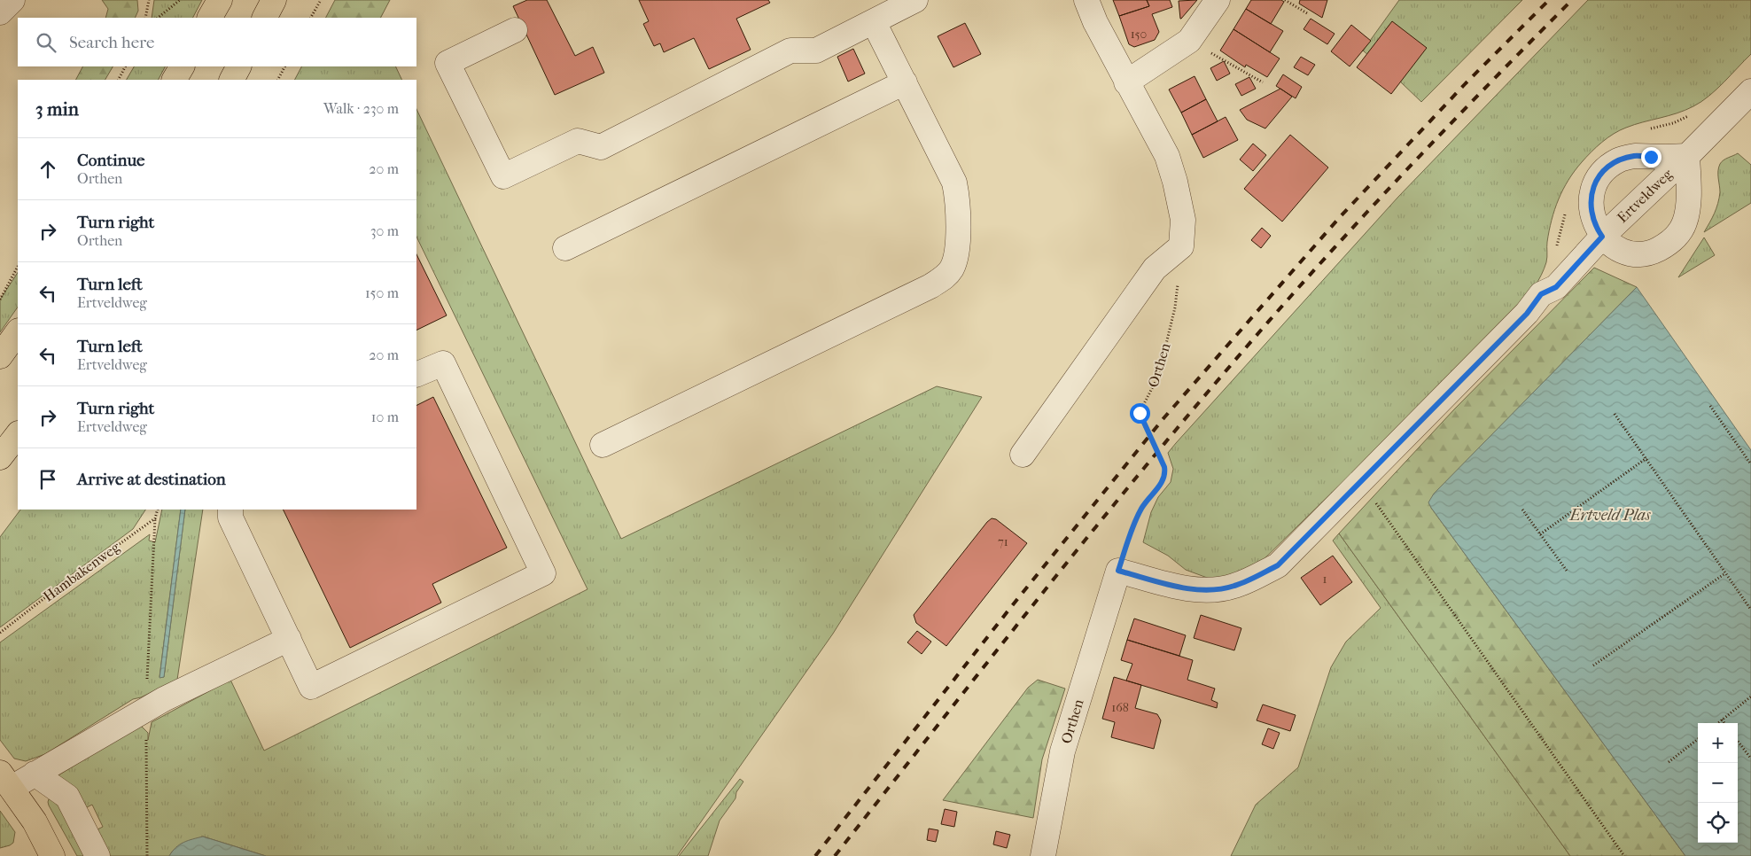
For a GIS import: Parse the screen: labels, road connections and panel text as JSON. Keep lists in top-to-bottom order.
{
  "streets": {
    "street": ["Ertveldweg", "Orthen"],
    "path": ["Hambakenweg"]
  },
  "crossings": [
    ["Ertveldweg", "Orthen"]
  ],
  "water": ["Ertveld Plas"],
  "house_numbers": [
    "150",
    "71",
    "1",
    "168"
  ],
  "page": {
    "search": "Search here",
    "heading": ["3 min", "Walk · 230 m"],
    "list": [
      ["Continue", "Orthen", "20 m"],
      ["Turn right", "Orthen", "30 m"],
      ["Turn left", "Ertveldweg", "150 m"],
      ["Turn left", "Ertveldweg", "20 m"],
      ["Turn right", "Ertveldweg", "10 m"],
      "Arrive at destination"
    ],
    "map_buttons": ["+", "−"]
  }
}
